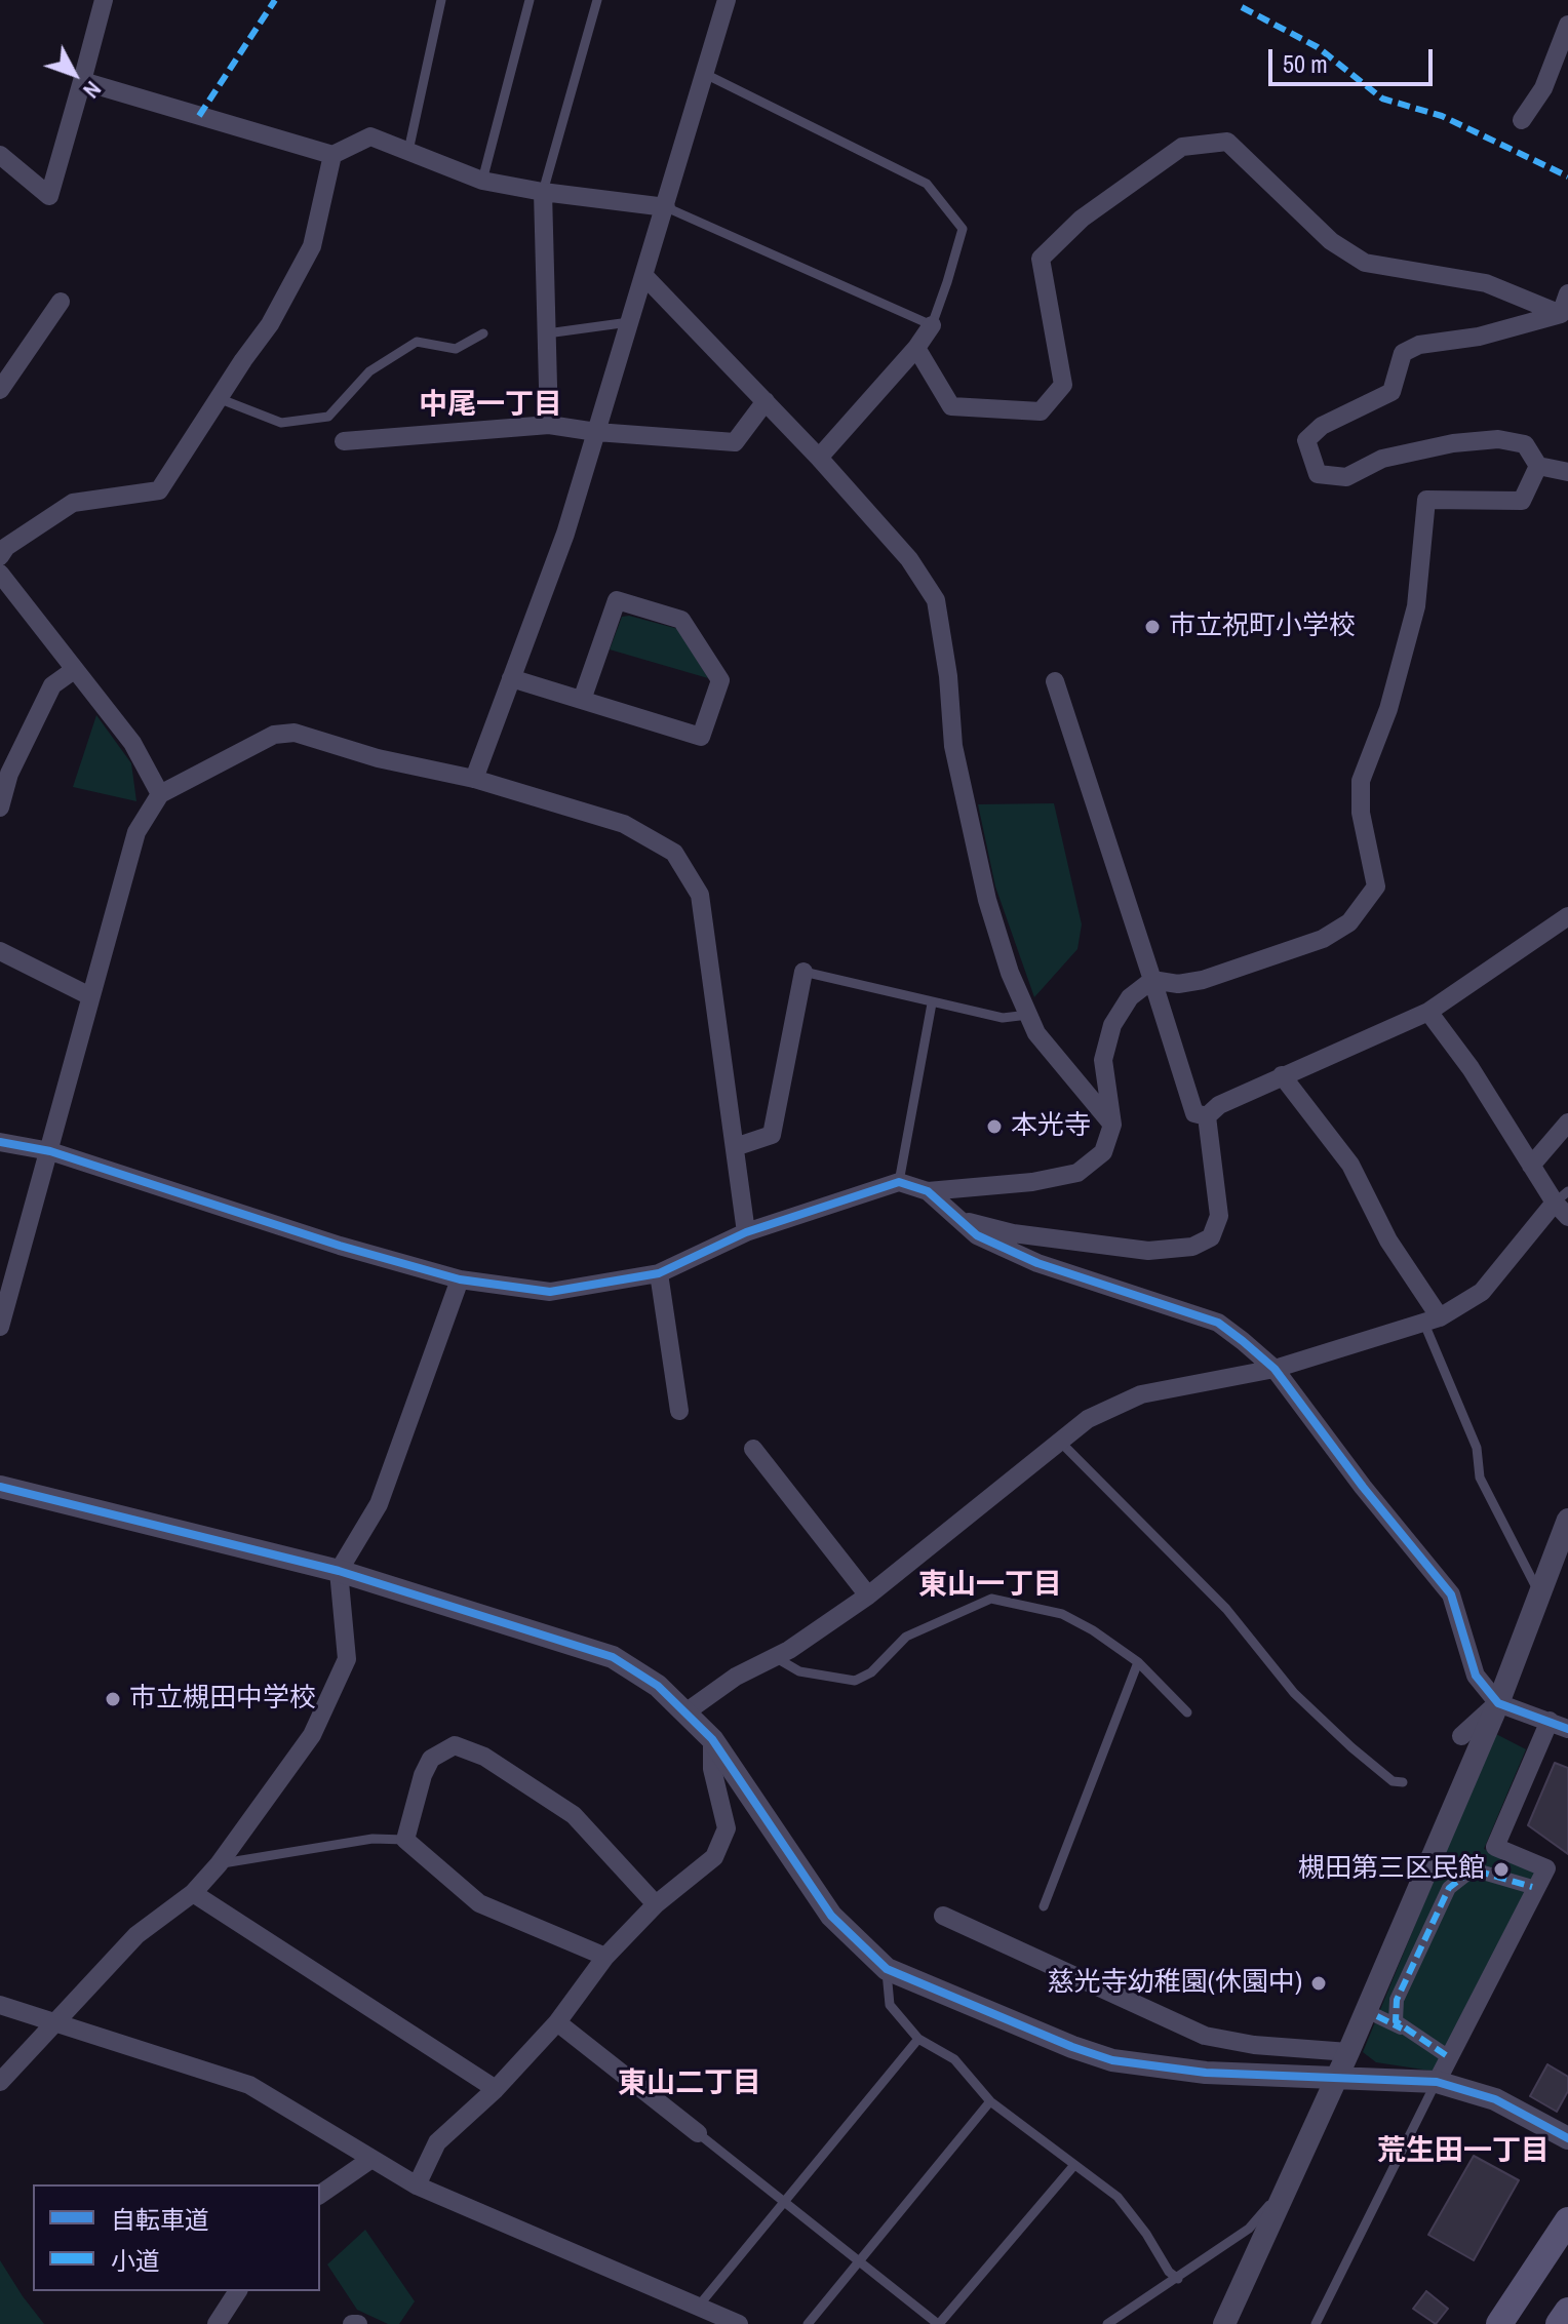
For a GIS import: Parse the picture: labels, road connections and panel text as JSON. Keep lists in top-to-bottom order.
{
  "districts": [
    "中尾一丁目",
    "東山一丁目",
    "東山二丁目",
    "荒生田一丁目"
  ],
  "places": [
    "市立祝町小学校",
    "本光寺",
    "市立槻田中学校",
    "槻田第三区民館",
    "慈光寺幼稚園(休園中)"
  ],
  "legend": ["自転車道", "小道"],
  "scale_bar": "50 m",
  "north": "bottom right"
}
